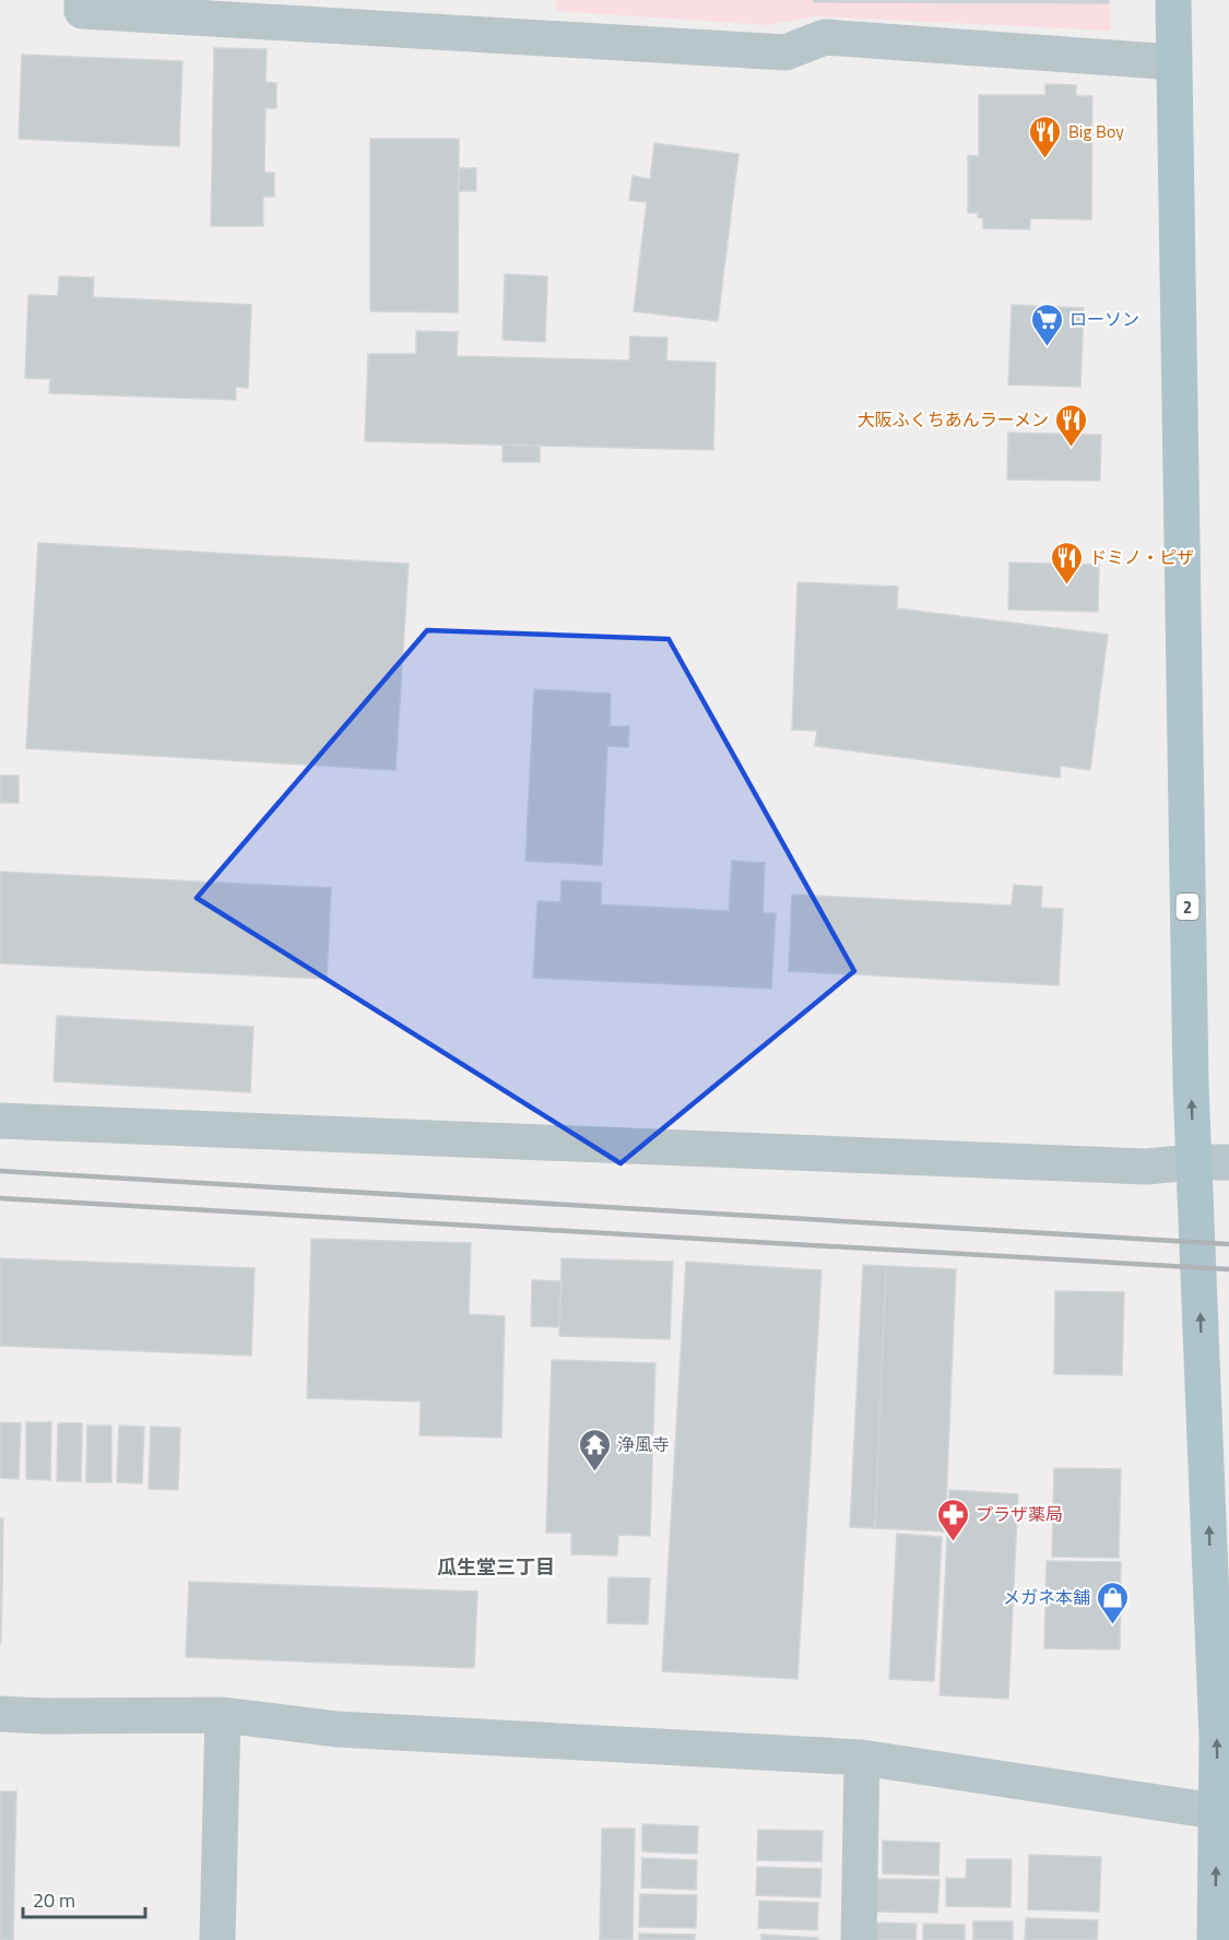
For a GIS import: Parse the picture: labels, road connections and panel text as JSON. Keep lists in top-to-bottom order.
{
  "streets": {
    "main road": ["2"]
  },
  "districts": ["瓜生堂三丁目"],
  "places": {
    "restaurant": ["Big Boy", "大阪ふくちあんラーメン", "ドミノ・ピザ"],
    "supermarket": ["ローソン"],
    "temple": ["浄風寺"],
    "pharmacy": ["プラザ薬局"],
    "shop": ["メガネ本舗"]
  },
  "scale_bar": "20 m"
}
